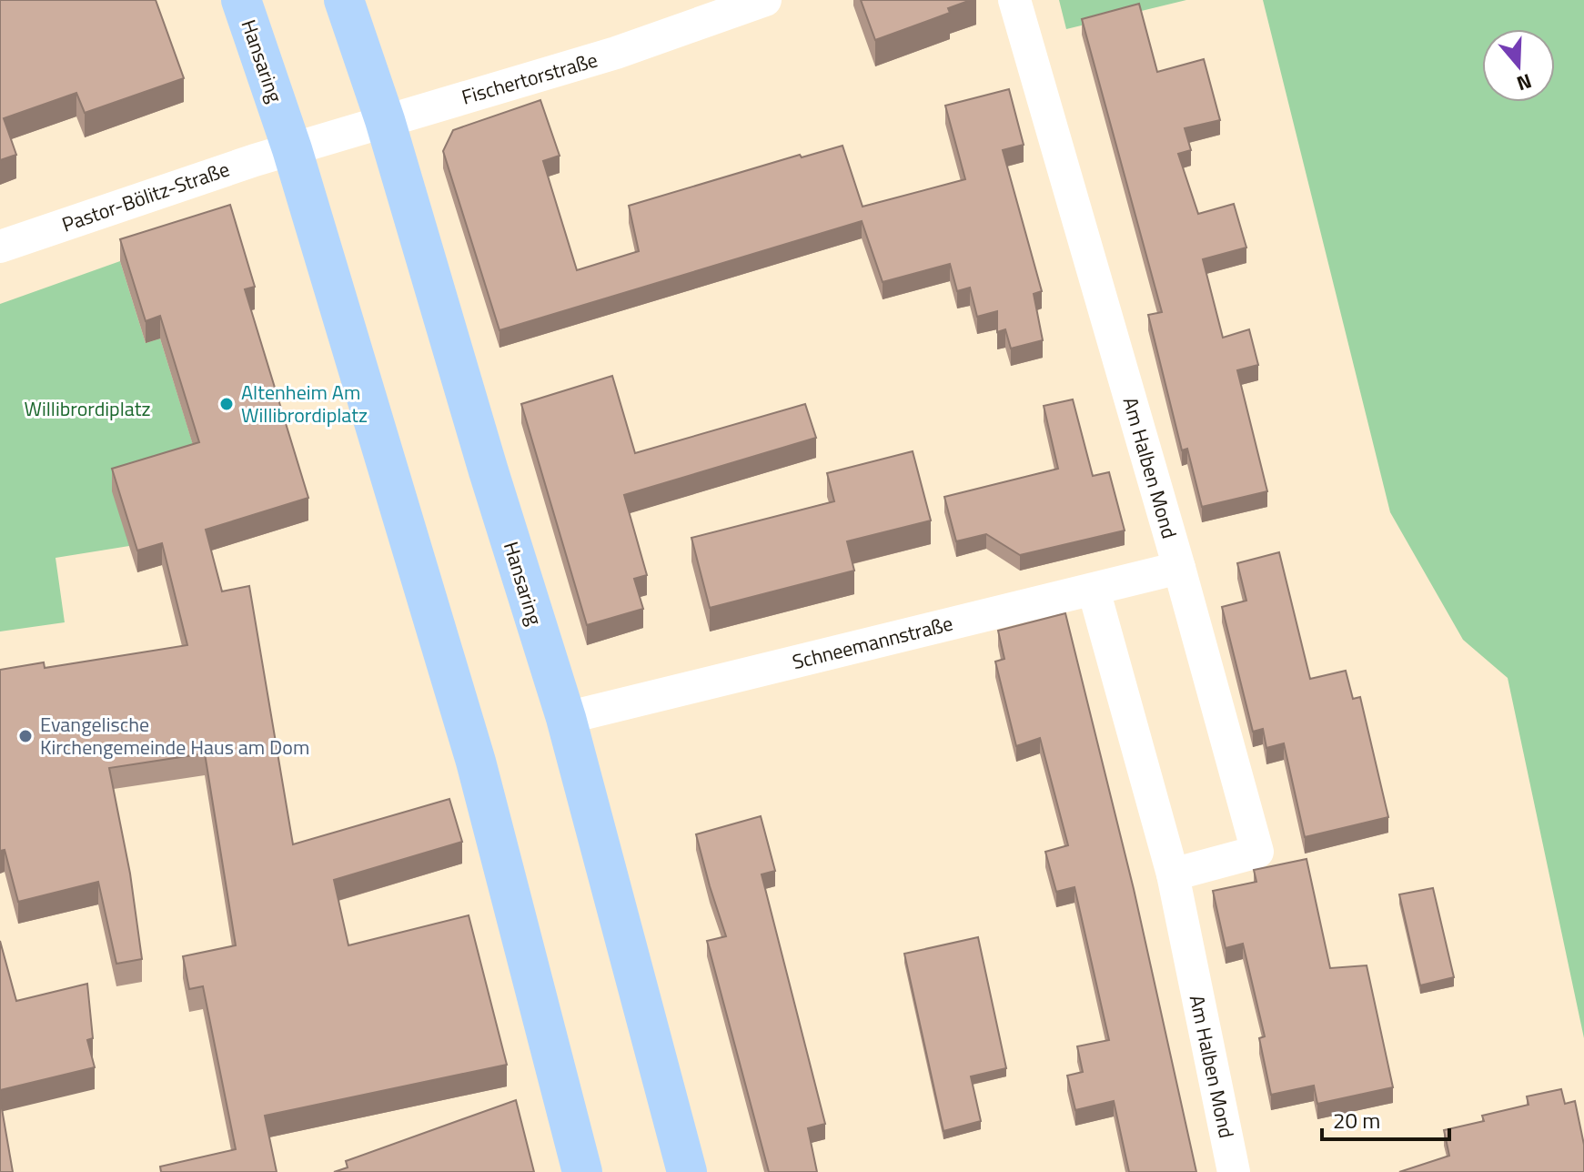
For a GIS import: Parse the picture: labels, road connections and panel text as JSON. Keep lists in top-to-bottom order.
{
  "streets": {
    "main road": ["Hansaring"],
    "street": [
      "Fischertorstraße",
      "Pastor-Bölitz-Straße",
      "Am Halben Mond",
      "Schneemannstraße"
    ]
  },
  "crossings": [
    ["Hansaring", "Fischertorstraße"],
    ["Hansaring", "Pastor-Bölitz-Straße"],
    ["Hansaring", "Schneemannstraße"],
    ["Fischertorstraße", "Pastor-Bölitz-Straße"],
    ["Am Halben Mond", "Schneemannstraße"]
  ],
  "parks": ["Willibrordiplatz"],
  "places": ["Altenheim Am Willibrordiplatz", "Evangelische Kirchengemeinde Haus am Dom"],
  "scale_bar": "20 m",
  "north": "bottom"
}
